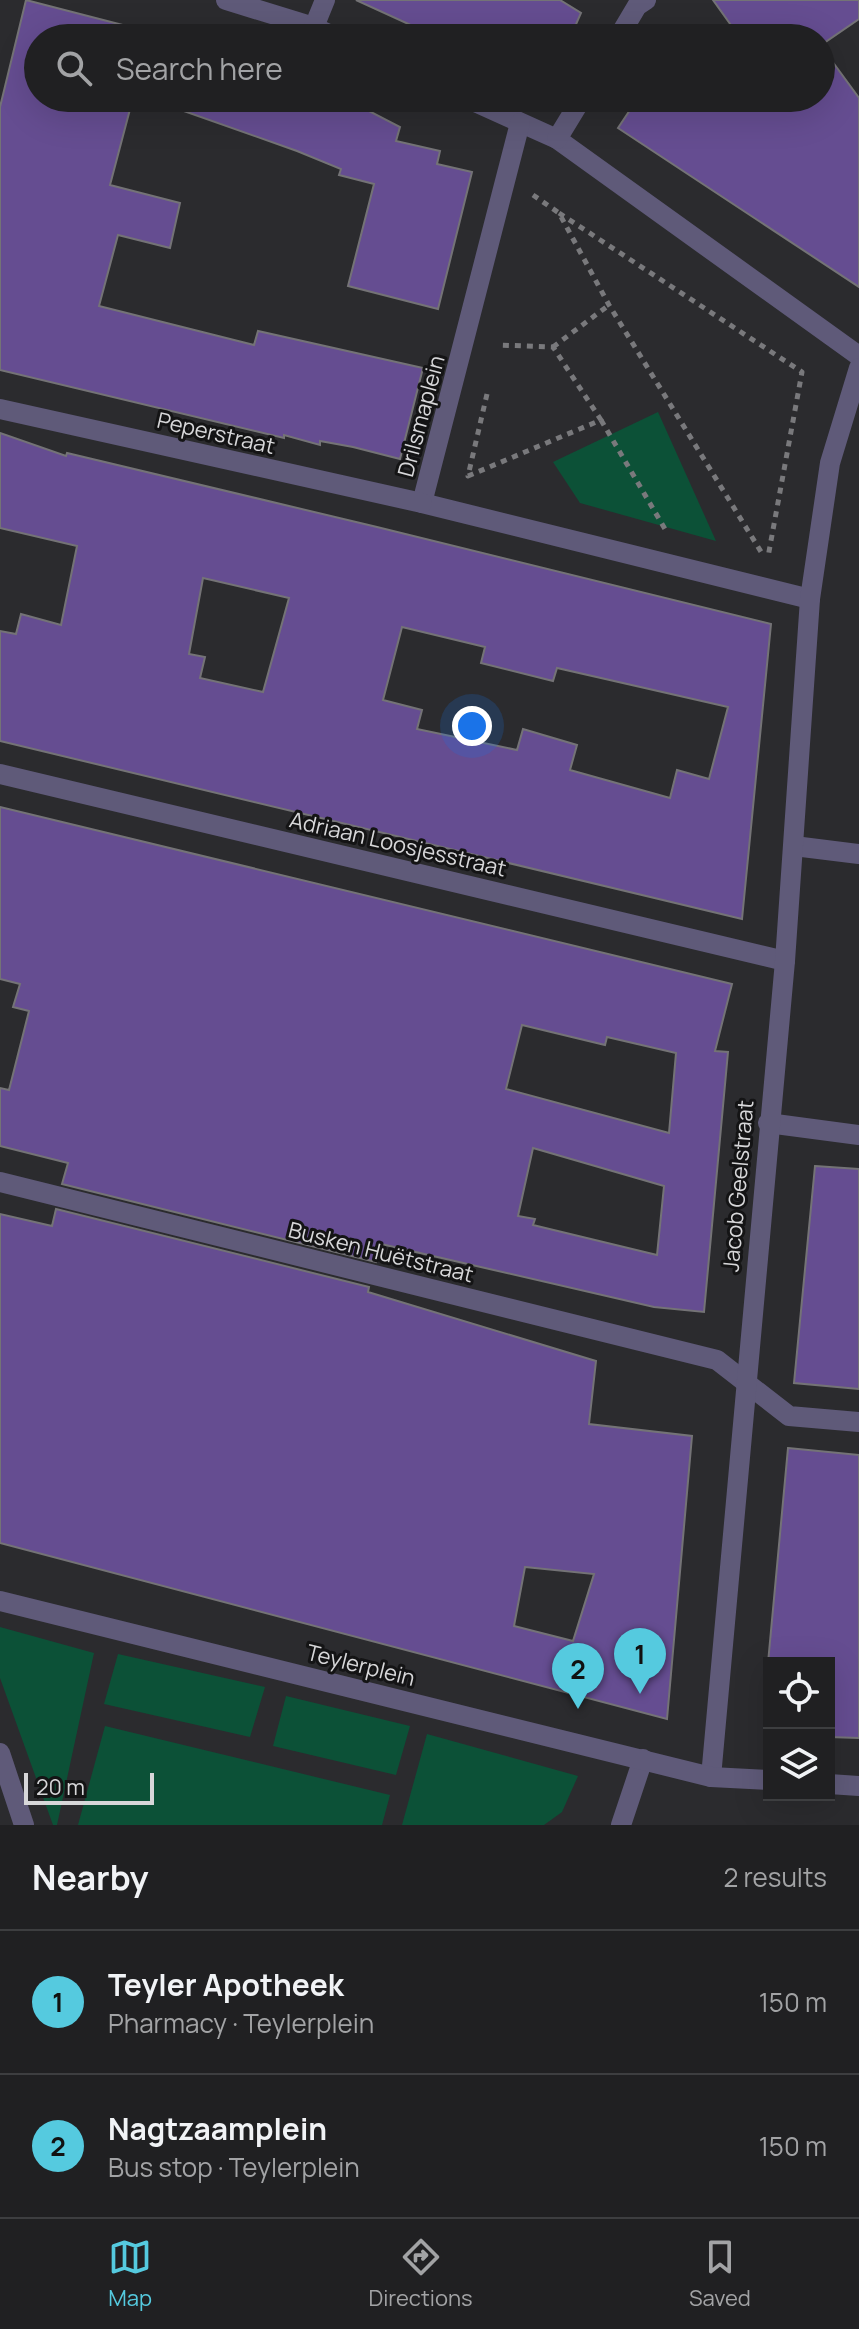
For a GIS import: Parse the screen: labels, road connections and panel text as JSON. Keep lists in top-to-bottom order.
{
  "streets": {
    "street": [
      "Drilsmaplein",
      "Peperstraat",
      "Adriaan Loosjesstraat",
      "Jacob Geelstraat",
      "Busken Huëtstraat",
      "Teylerplein"
    ]
  },
  "crossings": [
    ["Drilsmaplein", "Peperstraat"],
    ["Drilsmaplein", "Jacob Geelstraat"],
    ["Adriaan Loosjesstraat", "Jacob Geelstraat"],
    ["Jacob Geelstraat", "Busken Huëtstraat"],
    ["Jacob Geelstraat", "Teylerplein"]
  ],
  "scale_bar": "20 m",
  "page": {
    "search": "Search here",
    "pins": ["1", "2"],
    "scale": "20 m",
    "heading": ["Nearby", "2 results"],
    "list": [
      {
        "mark": "1",
        "name": "Teyler Apotheek",
        "note": "Pharmacy · Teylerplein",
        "value": "150 m"
      },
      {
        "mark": "2",
        "name": "Nagtzaamplein",
        "note": "Bus stop · Teylerplein",
        "value": "150 m"
      }
    ],
    "nav": ["Map", "Directions", "Saved"]
  }
}
